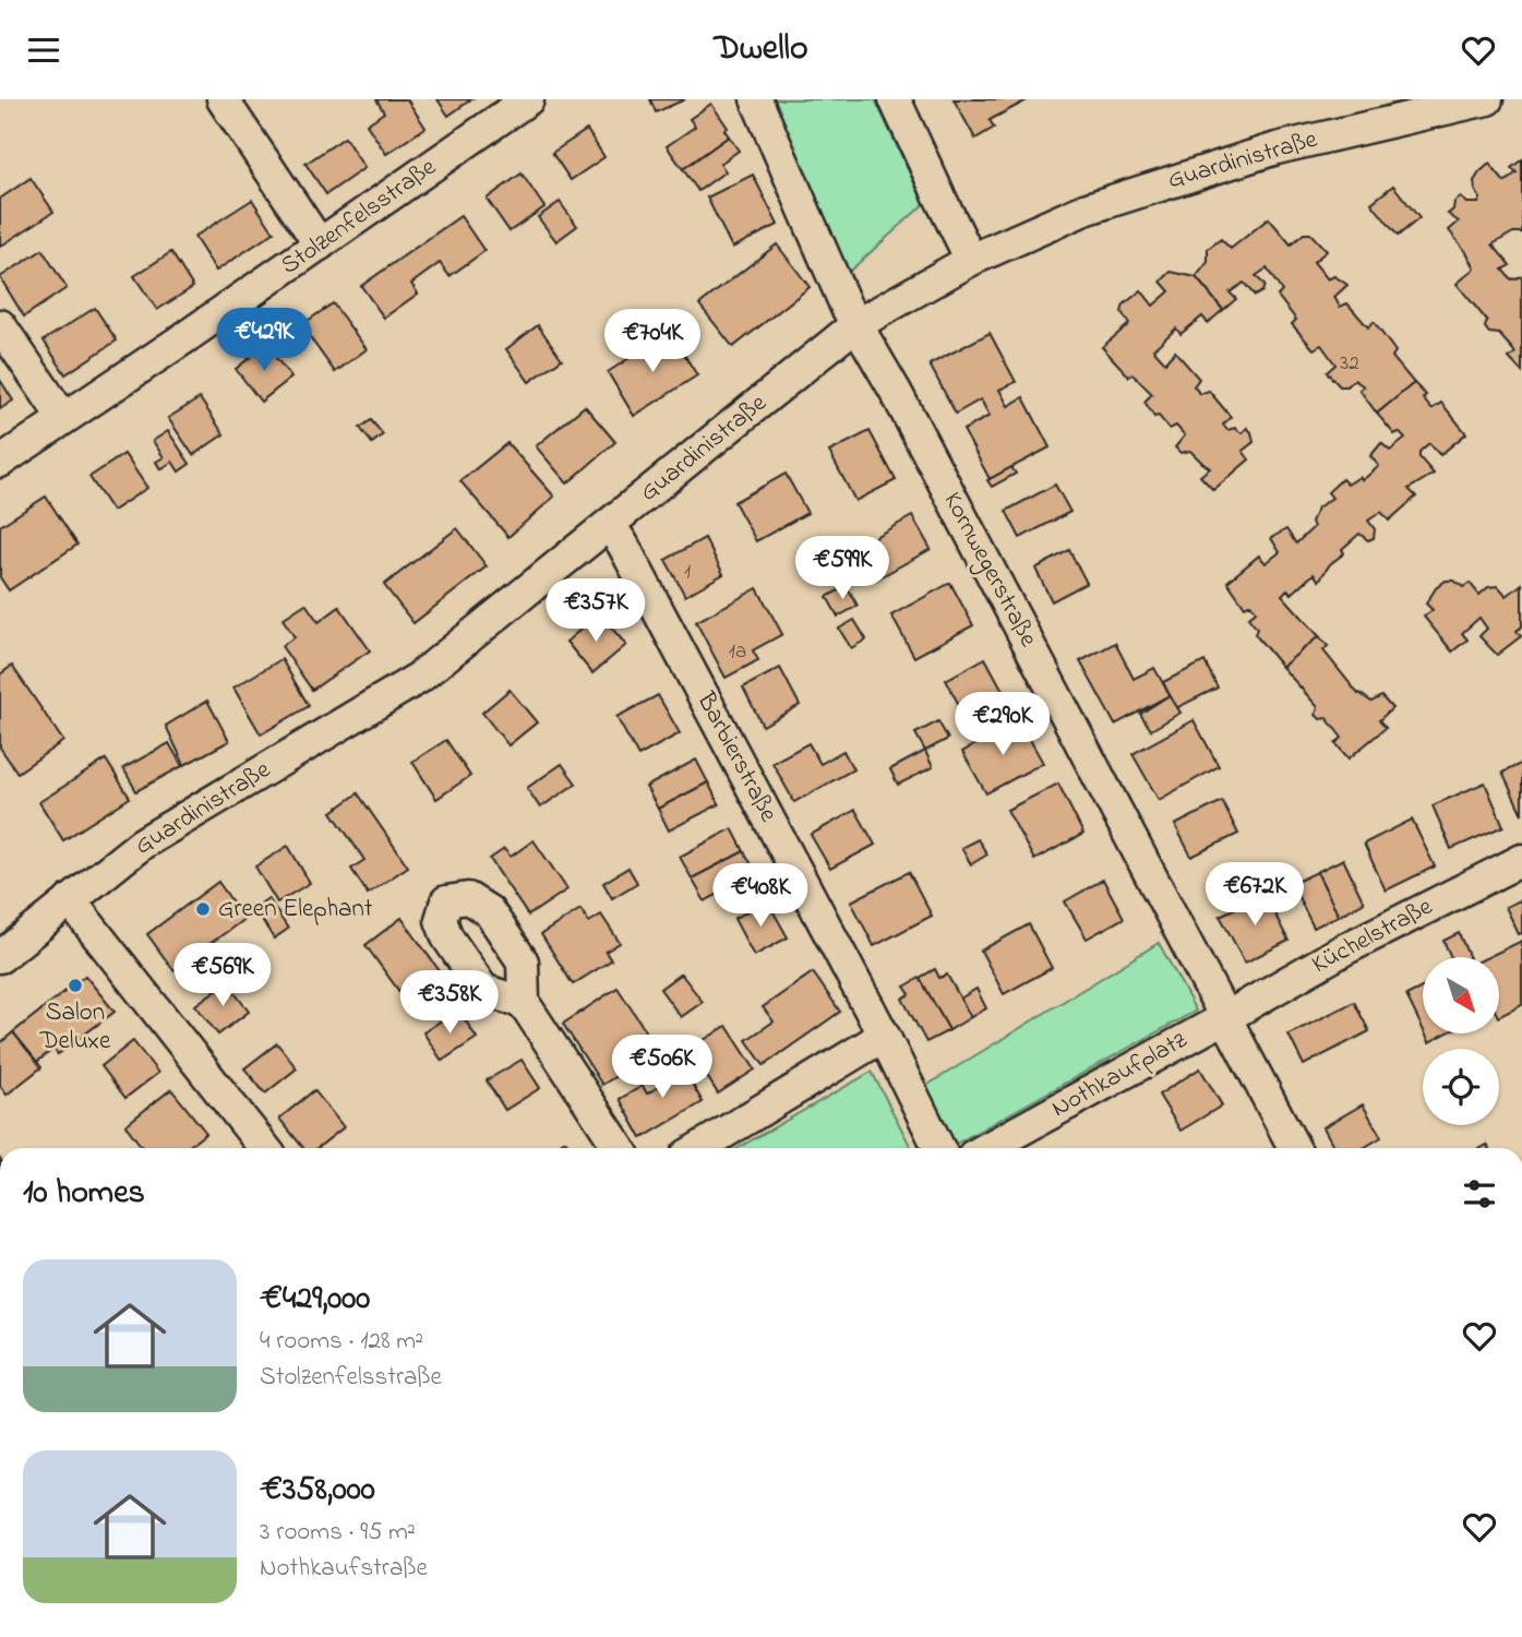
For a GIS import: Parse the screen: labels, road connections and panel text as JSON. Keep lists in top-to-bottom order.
{
  "streets": {
    "street": [
      "Guardinistraße",
      "Stolzenfelsstraße",
      "Kornwegerstraße",
      "Barbierstraße",
      "Küchelstraße",
      "Nothkaufplatz"
    ]
  },
  "crossings": [
    ["Guardinistraße", "Kornwegerstraße"],
    ["Guardinistraße", "Barbierstraße"],
    ["Kornwegerstraße", "Küchelstraße"],
    ["Kornwegerstraße", "Nothkaufplatz"],
    ["Küchelstraße", "Nothkaufplatz"]
  ],
  "places": ["Green Elephant", "Salon Deluxe"],
  "house_numbers": ["32", "1", "1a"],
  "north": "bottom right",
  "page": {
    "header": "Dwello",
    "price": [
      "€429K",
      "€704K",
      "€599K",
      "€357K",
      "€290K",
      "€672K",
      "€408K",
      "€569K",
      "€358K",
      "€506K"
    ],
    "heading": "10 homes",
    "list": [
      {
        "name": "€429,000",
        "note": "4 rooms · 128 m² · Stolzenfelsstraße"
      },
      {
        "name": "€358,000",
        "note": "3 rooms · 95 m² · Nothkaufstraße"
      }
    ]
  }
}
